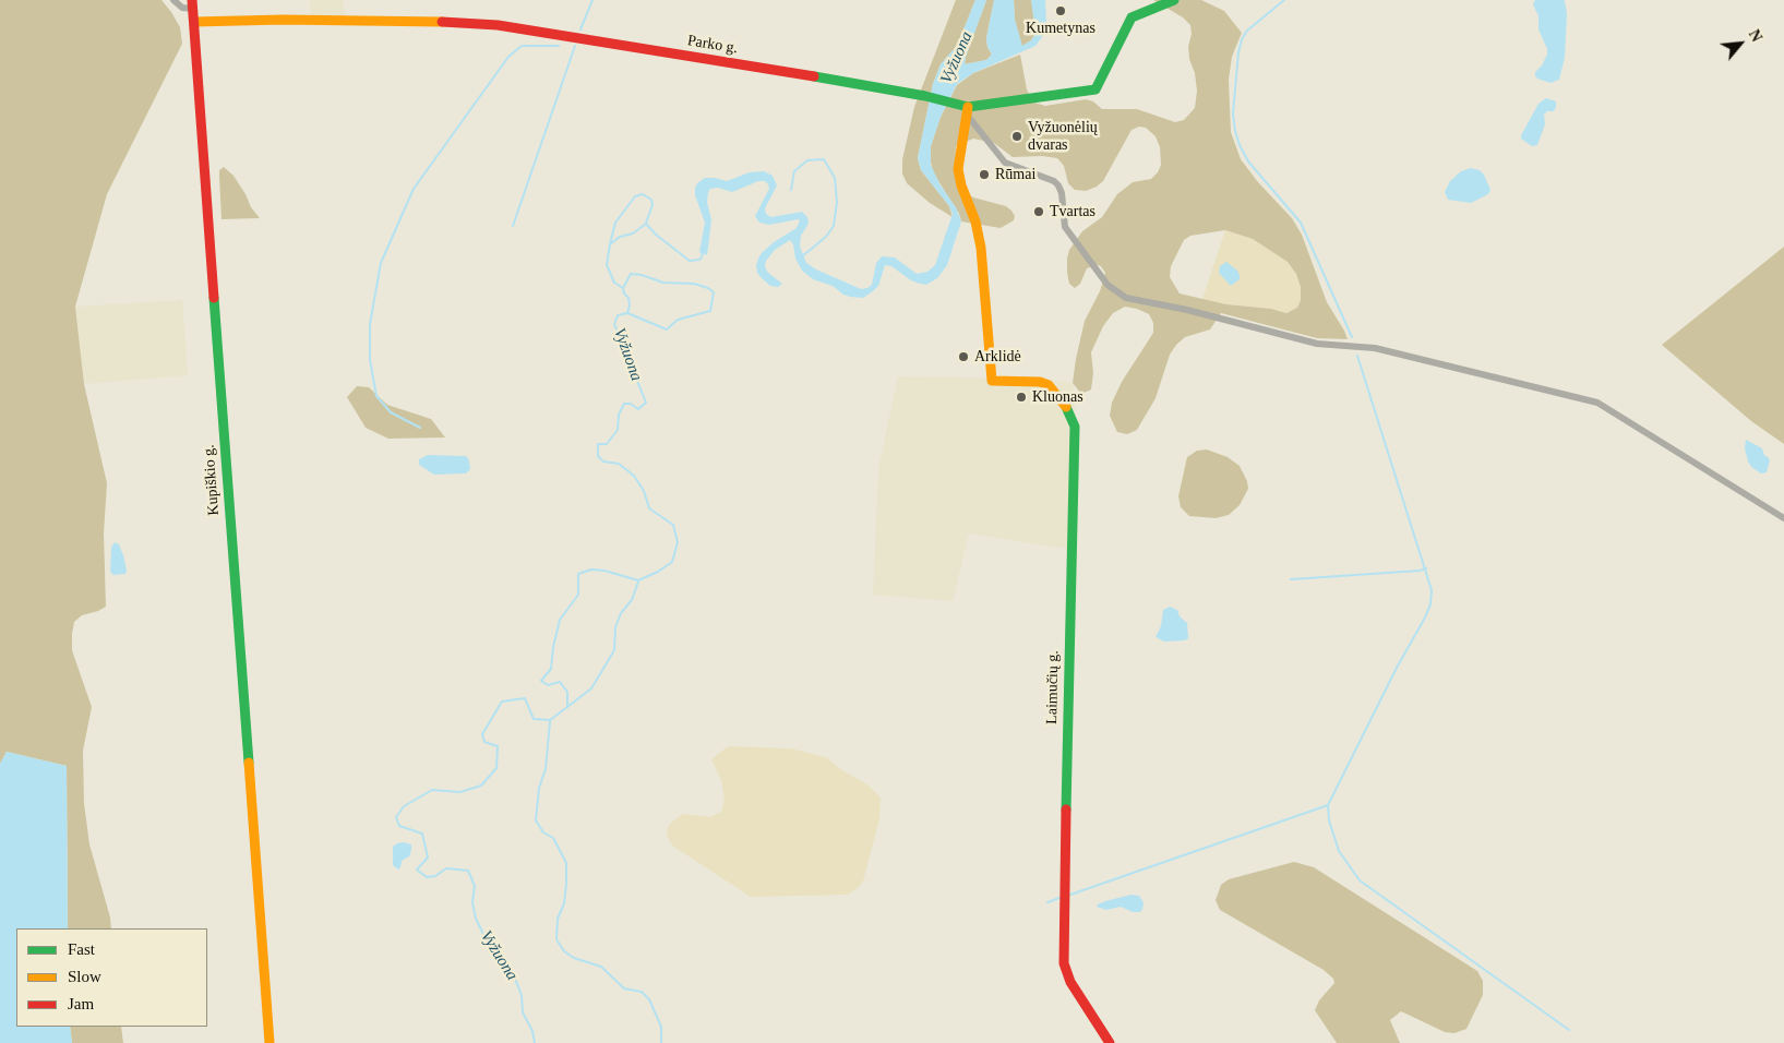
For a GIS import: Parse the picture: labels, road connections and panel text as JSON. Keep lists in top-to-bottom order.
{
  "streets": {
    "street": ["Parko g.", "Kupiškio g.", "Laimučių g."]
  },
  "crossings": [
    ["Parko g.", "Kupiškio g."],
    ["Parko g.", "Laimučių g."]
  ],
  "water": ["Vyžuona"],
  "places": [
    "Kumetynas",
    "Vyžuonėlių dvaras",
    "Rūmai",
    "Tvartas",
    "Arklidė",
    "Kluonas"
  ],
  "legend": ["Fast", "Slow", "Jam"],
  "north": "top right"
}
